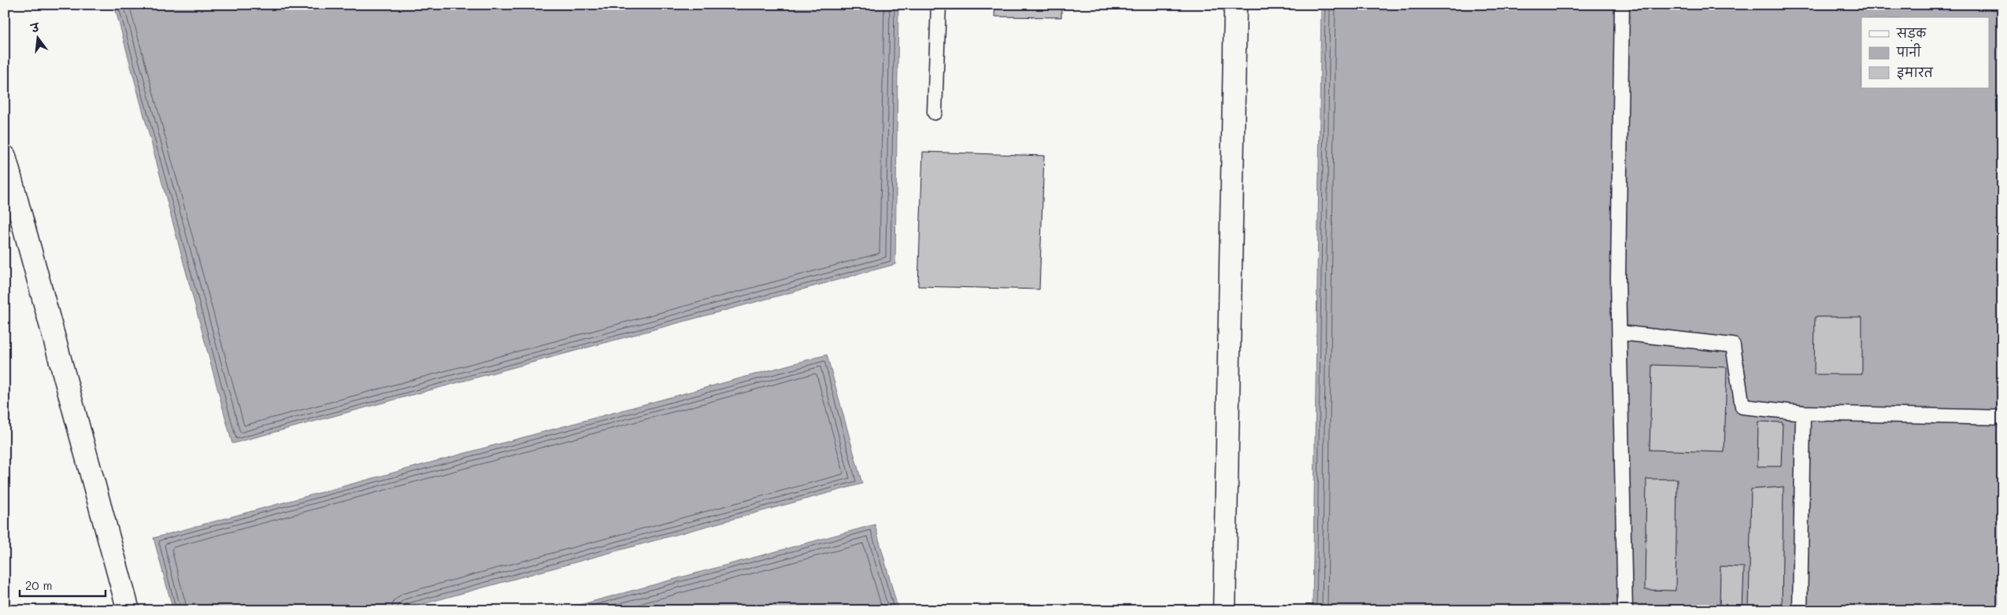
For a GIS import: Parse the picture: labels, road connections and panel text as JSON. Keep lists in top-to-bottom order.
{
  "legend": ["सड़क", "पानी", "इमारत"],
  "scale_bar": "20 m",
  "north": "top"
}
